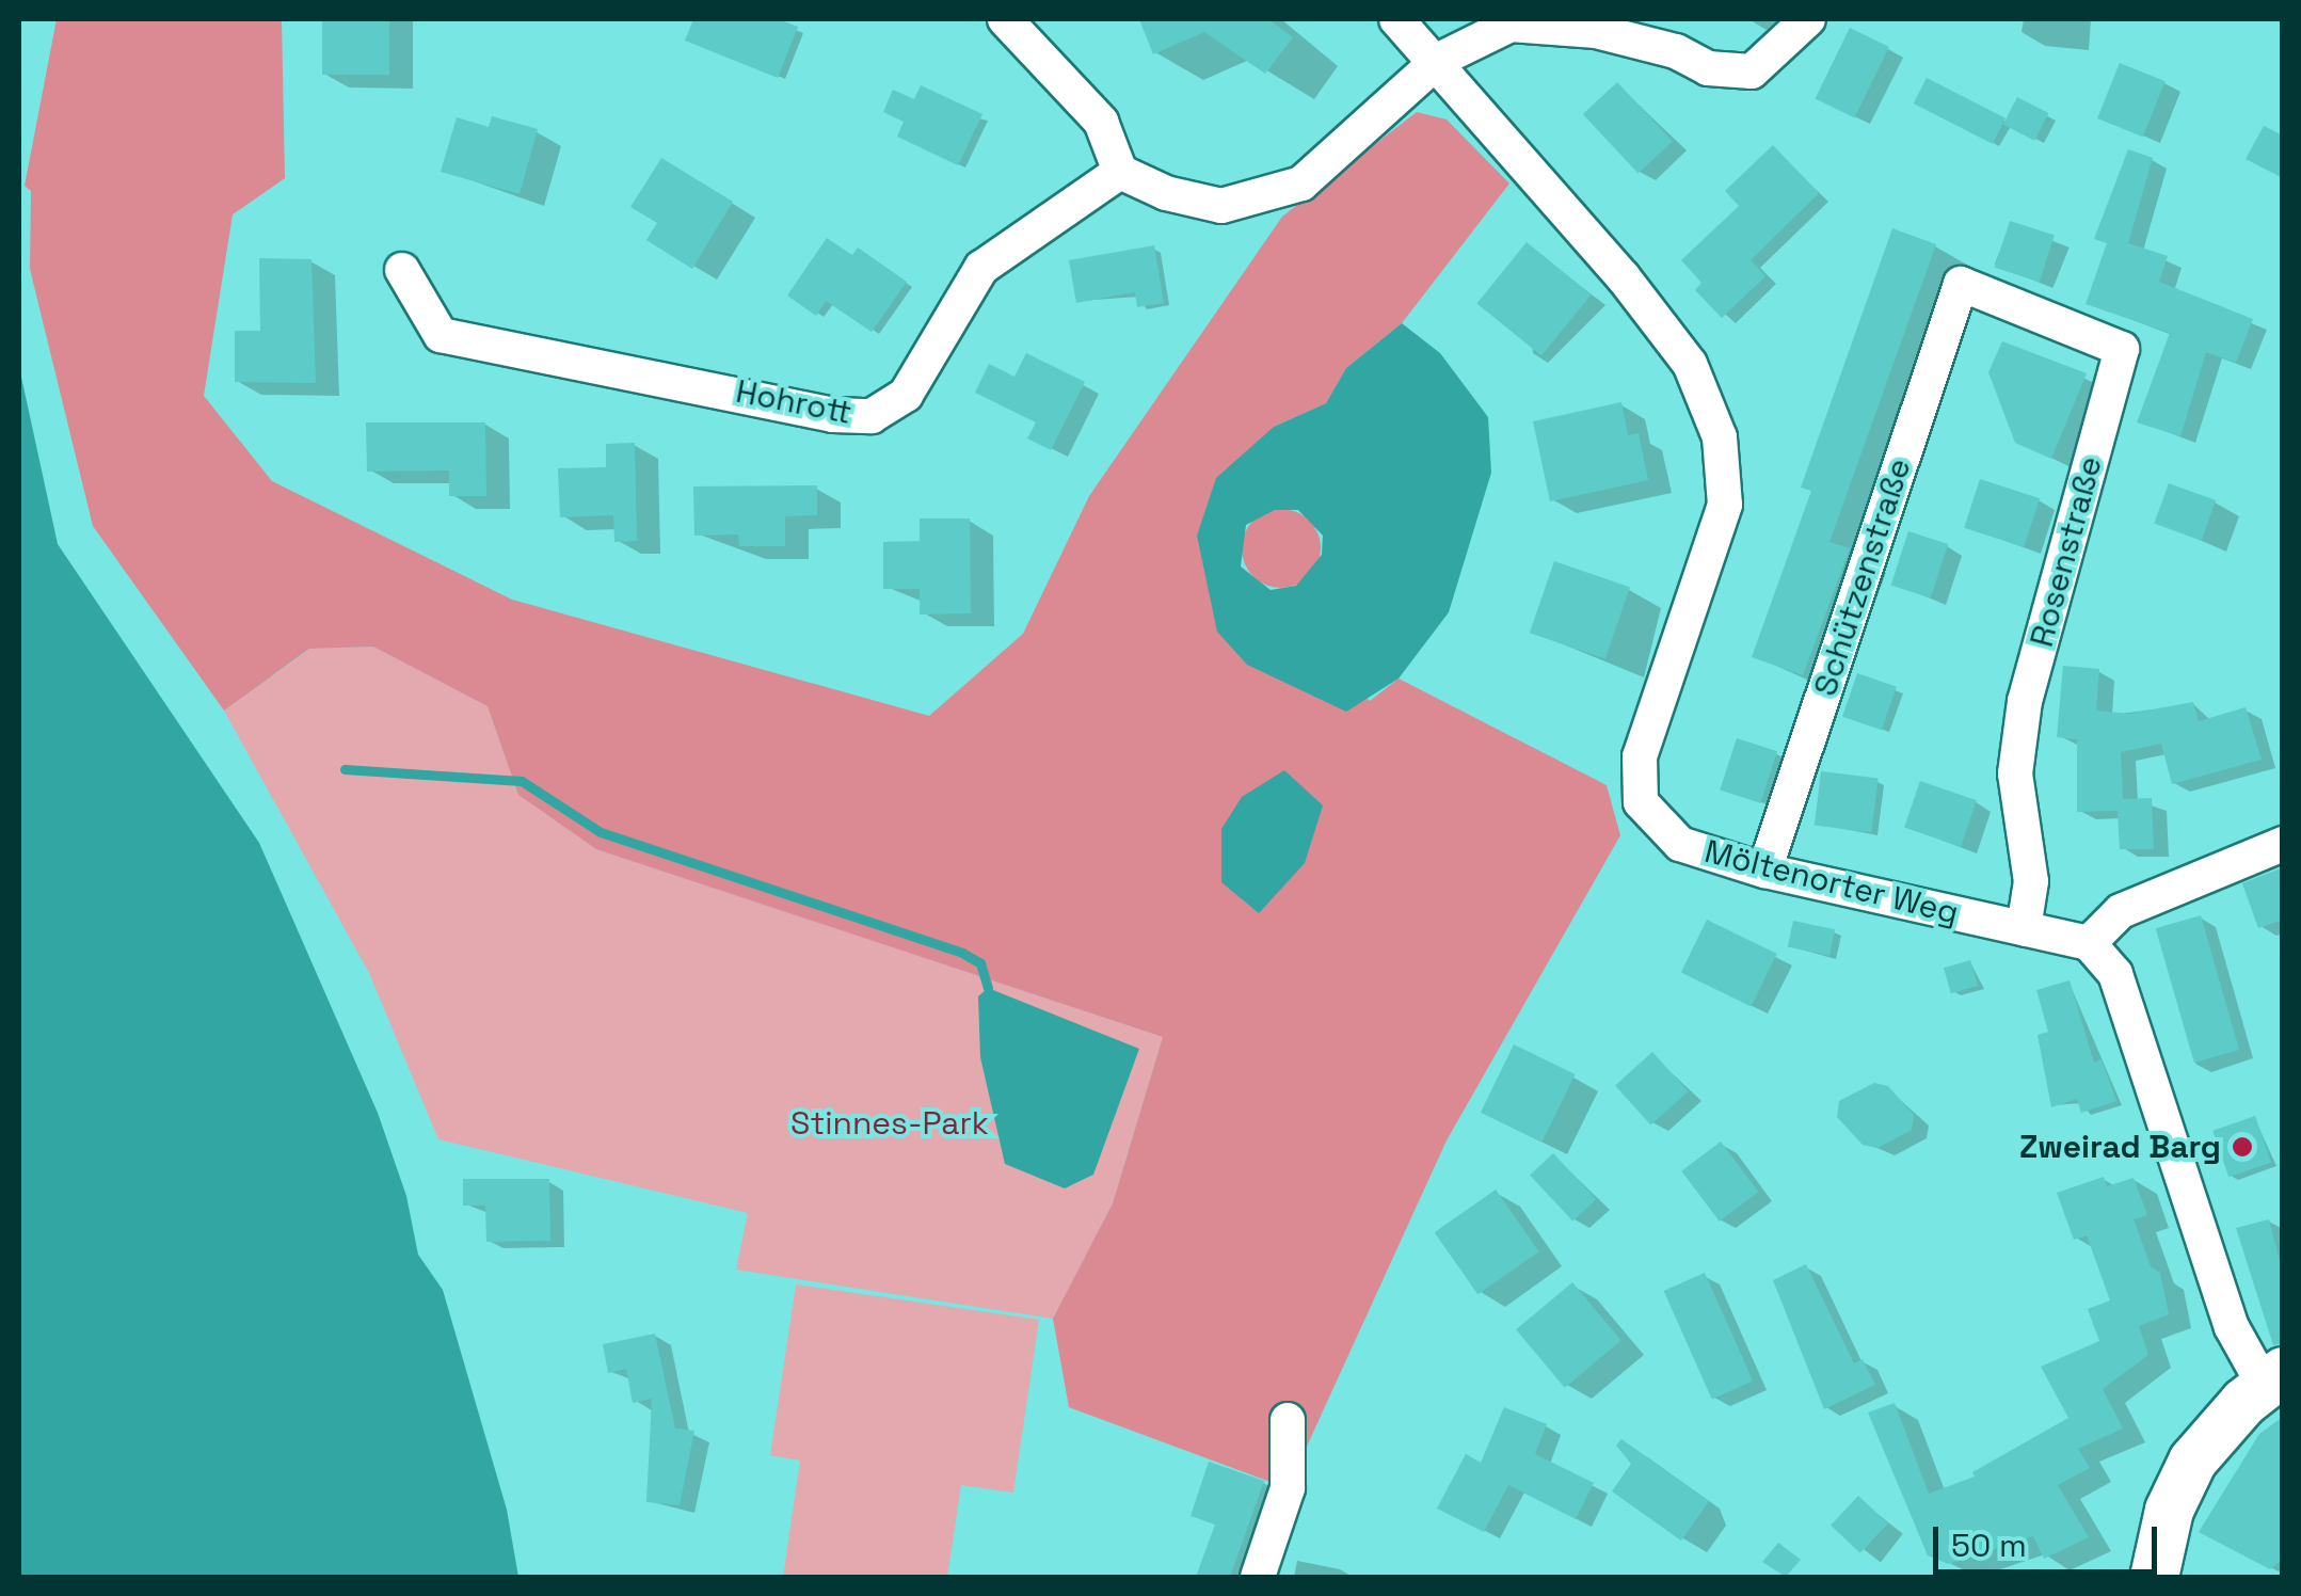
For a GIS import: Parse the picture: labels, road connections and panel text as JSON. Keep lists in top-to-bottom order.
{
  "streets": {
    "street": [
      "Hohrott",
      "Rosenstraße",
      "Schützenstraße",
      "Möltenorter Weg"
    ]
  },
  "crossings": [
    ["Rosenstraße", "Schützenstraße"],
    ["Rosenstraße", "Möltenorter Weg"],
    ["Schützenstraße", "Möltenorter Weg"]
  ],
  "parks": ["Stinnes-Park"],
  "places": ["Zweirad Barg"],
  "scale_bar": "50 m"
}
